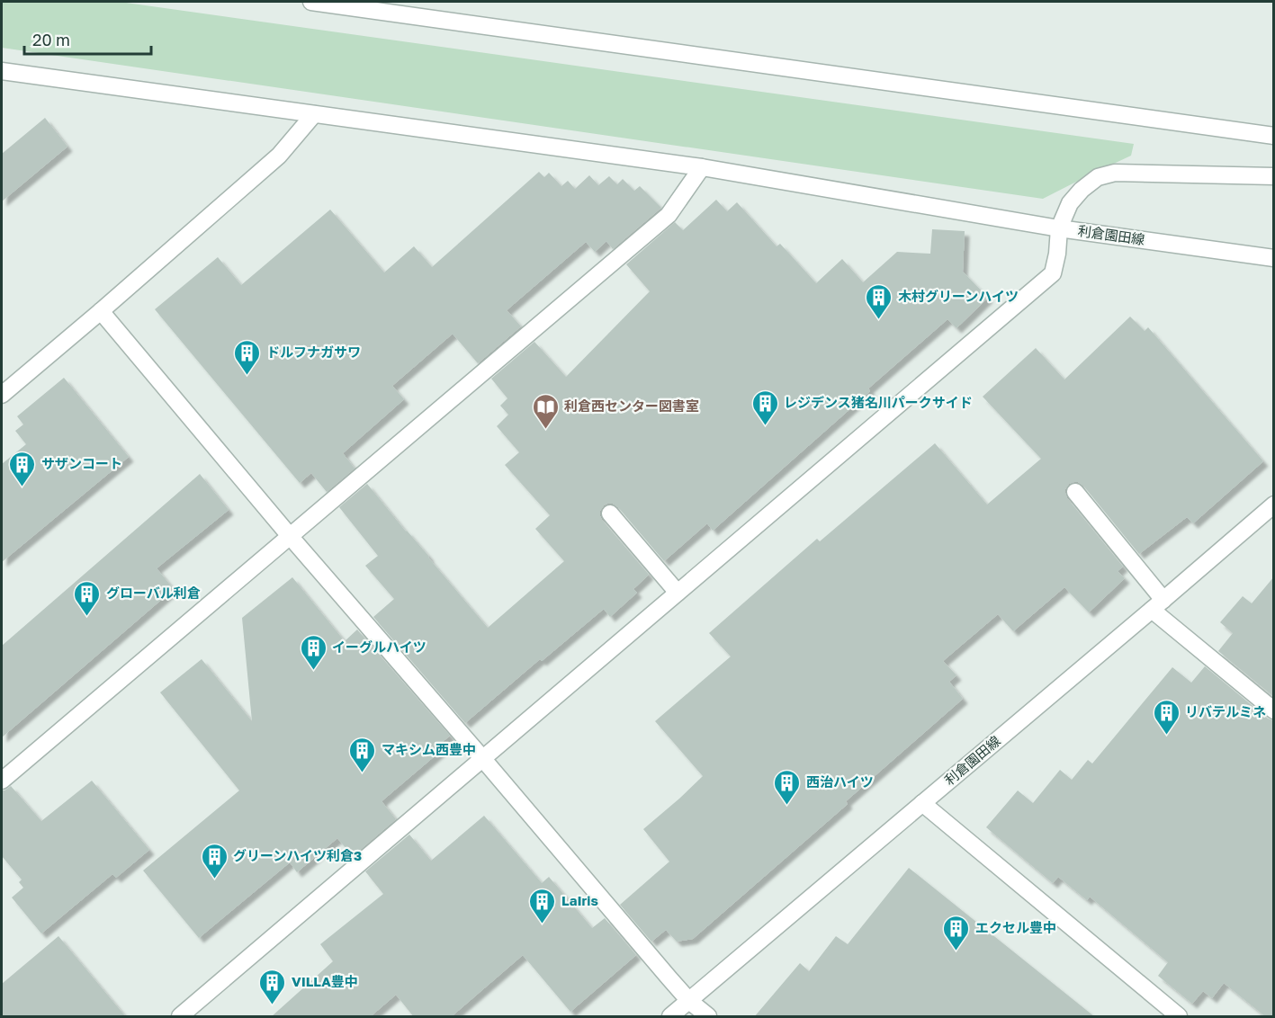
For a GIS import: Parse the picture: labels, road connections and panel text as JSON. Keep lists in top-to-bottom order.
{
  "streets": {
    "street": ["利倉園田線"]
  },
  "places": {
    "building": [
      "木村グリーンハイツ",
      "ドルフナガサワ",
      "レジデンス猪名川パークサイド",
      "サザンコート",
      "グローバル利倉",
      "イーグルハイツ",
      "リバテルミネ",
      "マキシム西豊中",
      "西治ハイツ",
      "グリーンハイツ利倉3",
      "LaIris",
      "エクセル豊中",
      "VILLA豊中"
    ],
    "library": ["利倉西センター図書室"]
  },
  "scale_bar": "20 m"
}
